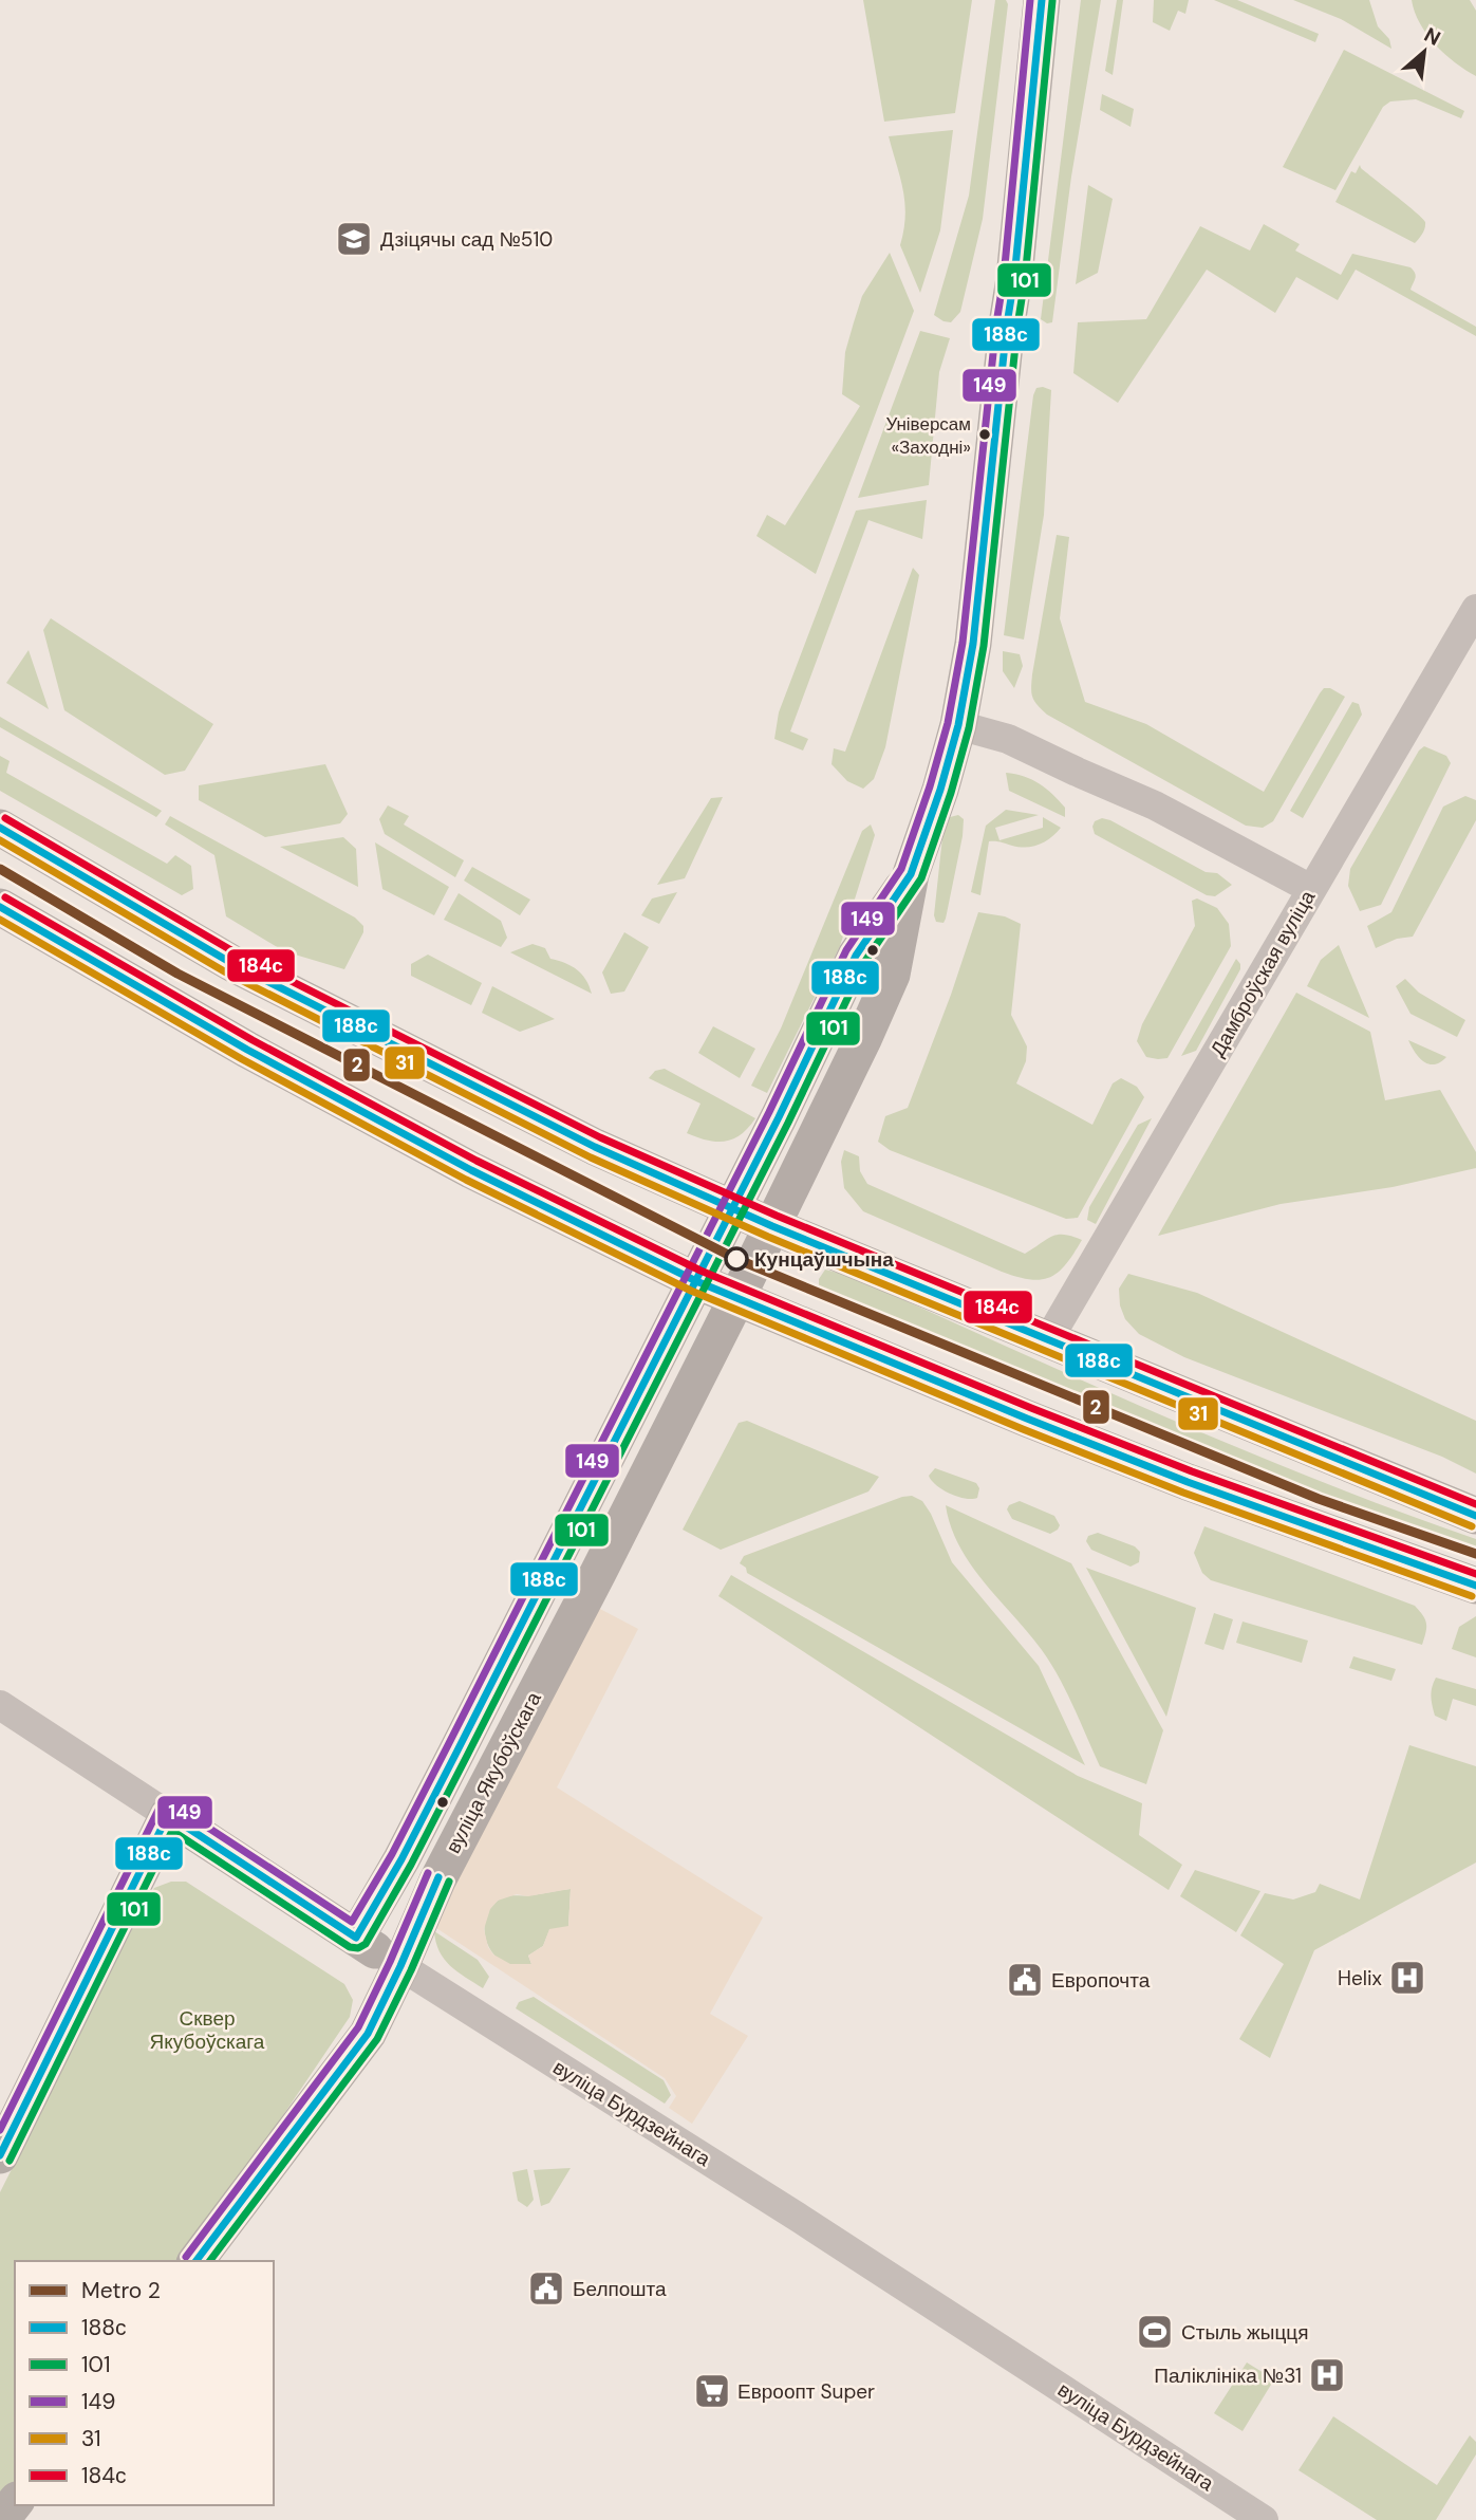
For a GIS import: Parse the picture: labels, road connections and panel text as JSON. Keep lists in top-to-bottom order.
{
  "streets": {
    "main road": ["вуліца Якубоўскага", "вуліца Бурдзейнага"],
    "street": ["Дамброўская вуліца"]
  },
  "crossings": [
    ["вуліца Якубоўскага", "вуліца Бурдзейнага"]
  ],
  "parks": ["Сквер Якубоўскага"],
  "places": {
    "school or university": ["Дзіцячы сад №510"],
    "other": ["Універсам «Заходні»", "Кунцаўшчына"],
    "hospital": ["Helix", "Паліклініка №31"],
    "public building": ["Европочта", "Белпошта"],
    "sports": ["Стыль жыцця"],
    "supermarket": ["Евроопт Super"]
  },
  "lines": [
    "transit line 188с",
    "transit line 149",
    "transit line 101",
    "transit line 184с",
    "transit line 31",
    "metro line 2"
  ],
  "legend": [
    "Metro 2",
    "188с",
    "101",
    "149",
    "31",
    "184с"
  ],
  "north": "top right"
}
